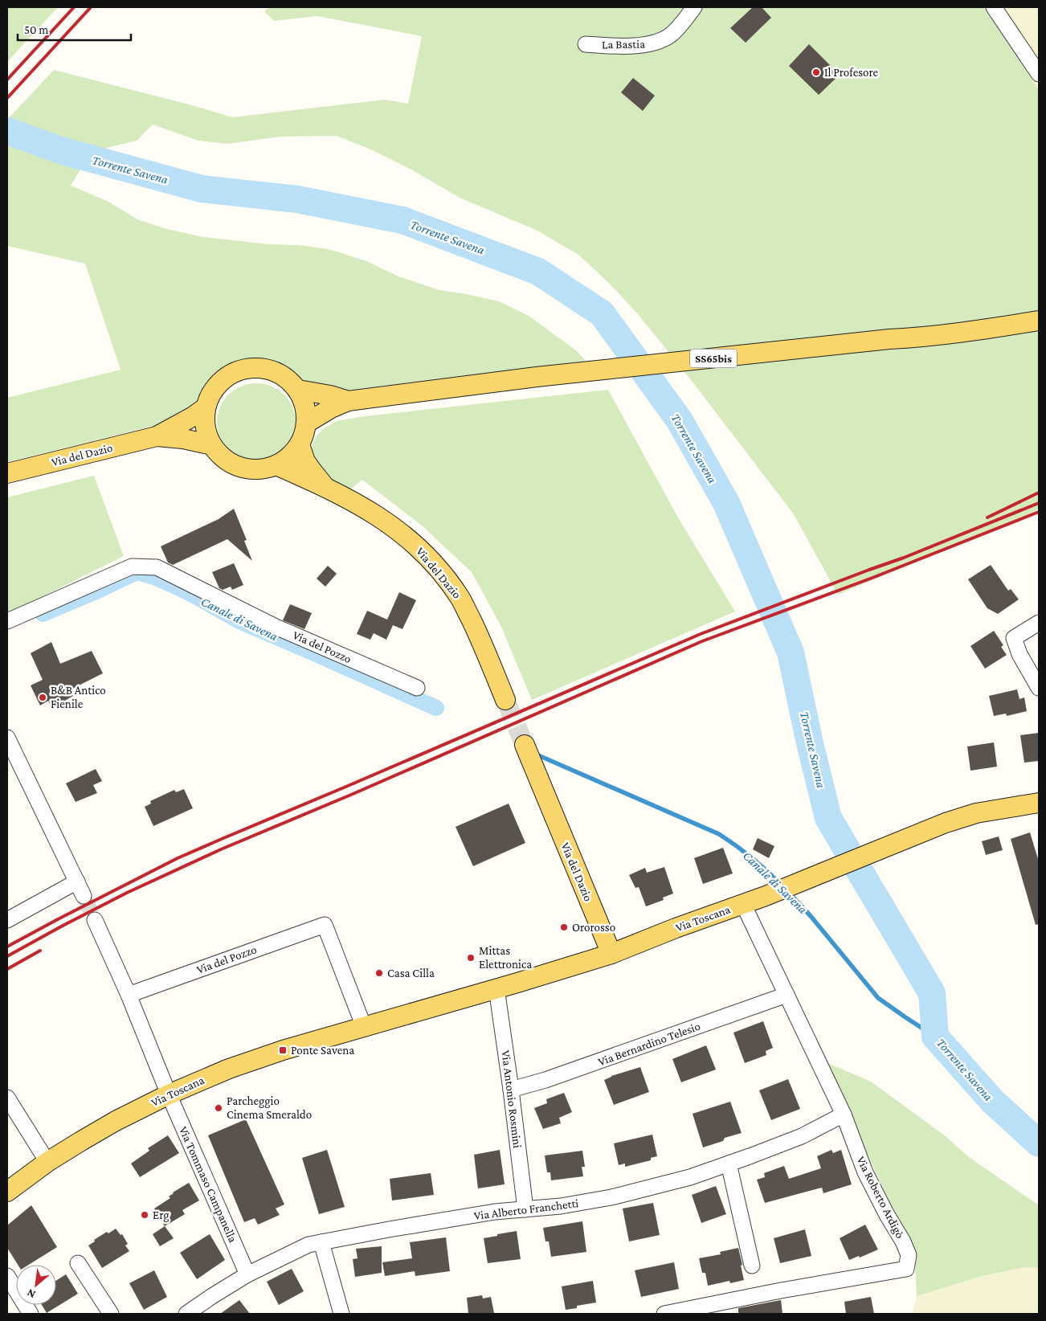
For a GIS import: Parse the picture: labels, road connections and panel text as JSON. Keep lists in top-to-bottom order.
{
  "streets": {
    "main road": ["SS65bis", "Via del Dazio", "Via Toscana"],
    "street": [
      "La Bastia",
      "Via del Pozzo",
      "Via Bernardino Telesio",
      "Via Antonio Rosmini",
      "Via Tommaso Campanella",
      "Via Roberto Ardigò",
      "Via Alberto Franchetti"
    ]
  },
  "crossings": [
    ["SS65bis", "Via del Dazio"],
    ["Via del Dazio", "Via Toscana"],
    ["Via del Pozzo", "Via Toscana"],
    ["Via Toscana", "Via Antonio Rosmini"],
    ["Via Toscana", "Via Tommaso Campanella"],
    ["Via Toscana", "Via Roberto Ardigò"],
    ["Via Bernardino Telesio", "Via Antonio Rosmini"],
    ["Via Bernardino Telesio", "Via Roberto Ardigò"],
    ["Via Antonio Rosmini", "Via Alberto Franchetti"],
    ["Via Tommaso Campanella", "Via Alberto Franchetti"],
    ["Via Roberto Ardigò", "Via Alberto Franchetti"]
  ],
  "water": ["Torrente Savena", "Canale di Savena"],
  "places": {
    "other": [
      "Il Profesore",
      "B&B Antico Fienile",
      "Ororosso",
      "Mittas Elettronica",
      "Casa Cilla",
      "Parcheggio Cinema Smeraldo",
      "Erg"
    ],
    "transit": ["Ponte Savena"]
  },
  "scale_bar": "50 m",
  "north": "bottom left"
}
